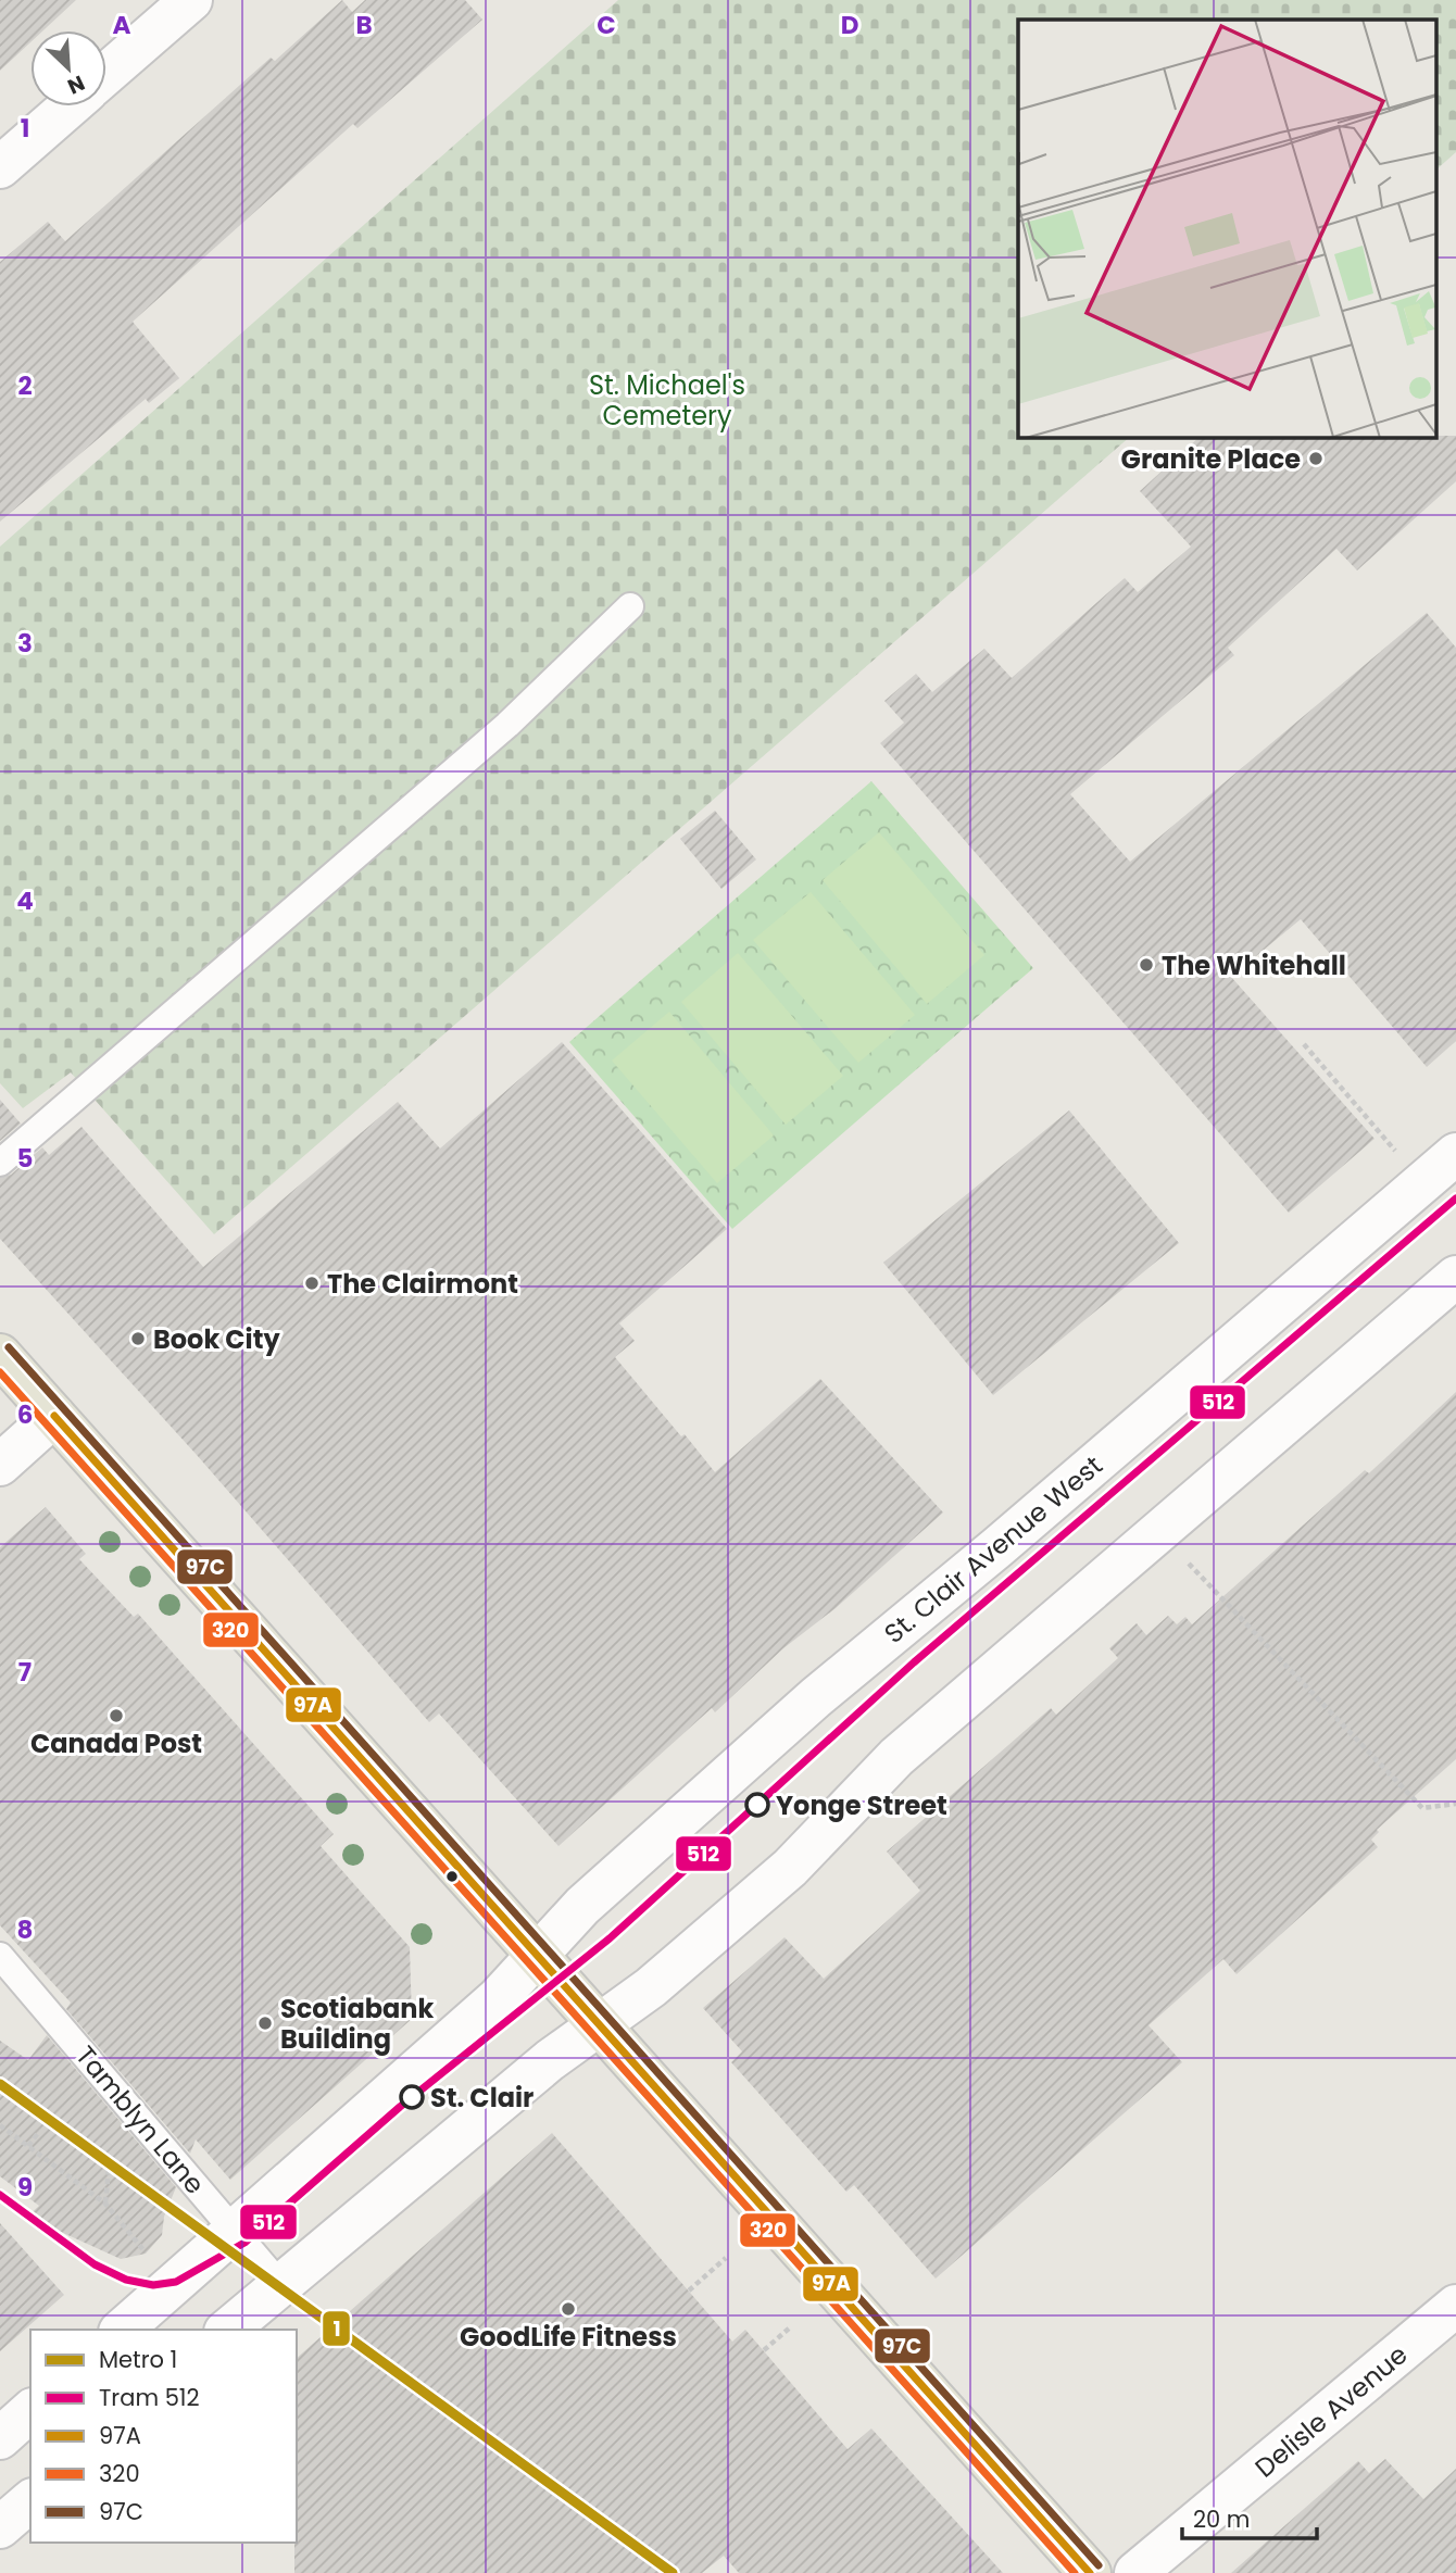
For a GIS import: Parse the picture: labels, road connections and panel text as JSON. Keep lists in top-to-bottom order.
{
  "streets": {
    "main road": ["St. Clair Avenue West", "Delisle Avenue"],
    "lane": ["Tamblyn Lane"]
  },
  "crossings": [
    ["St. Clair Avenue West", "Tamblyn Lane"]
  ],
  "parks": ["St. Michael's Cemetery"],
  "places": [
    "Granite Place",
    "The Whitehall",
    "The Clairmont",
    "Book City",
    "Canada Post",
    "Yonge Street",
    "Scotiabank Building",
    "St. Clair",
    "GoodLife Fitness"
  ],
  "lines": [
    "tram line 512",
    "transit line 97C",
    "transit line 320",
    "transit line 97A",
    "metro line 1"
  ],
  "legend": [
    "Metro 1",
    "Tram 512",
    "97A",
    "320",
    "97C"
  ],
  "scale_bar": "20 m",
  "north": "bottom right",
  "grid": {
    "columns": [
      "A",
      "B",
      "C",
      "D"
    ],
    "rows": [
      "1",
      "2",
      "3",
      "4",
      "5",
      "6",
      "7",
      "8",
      "9"
    ]
  }
}
